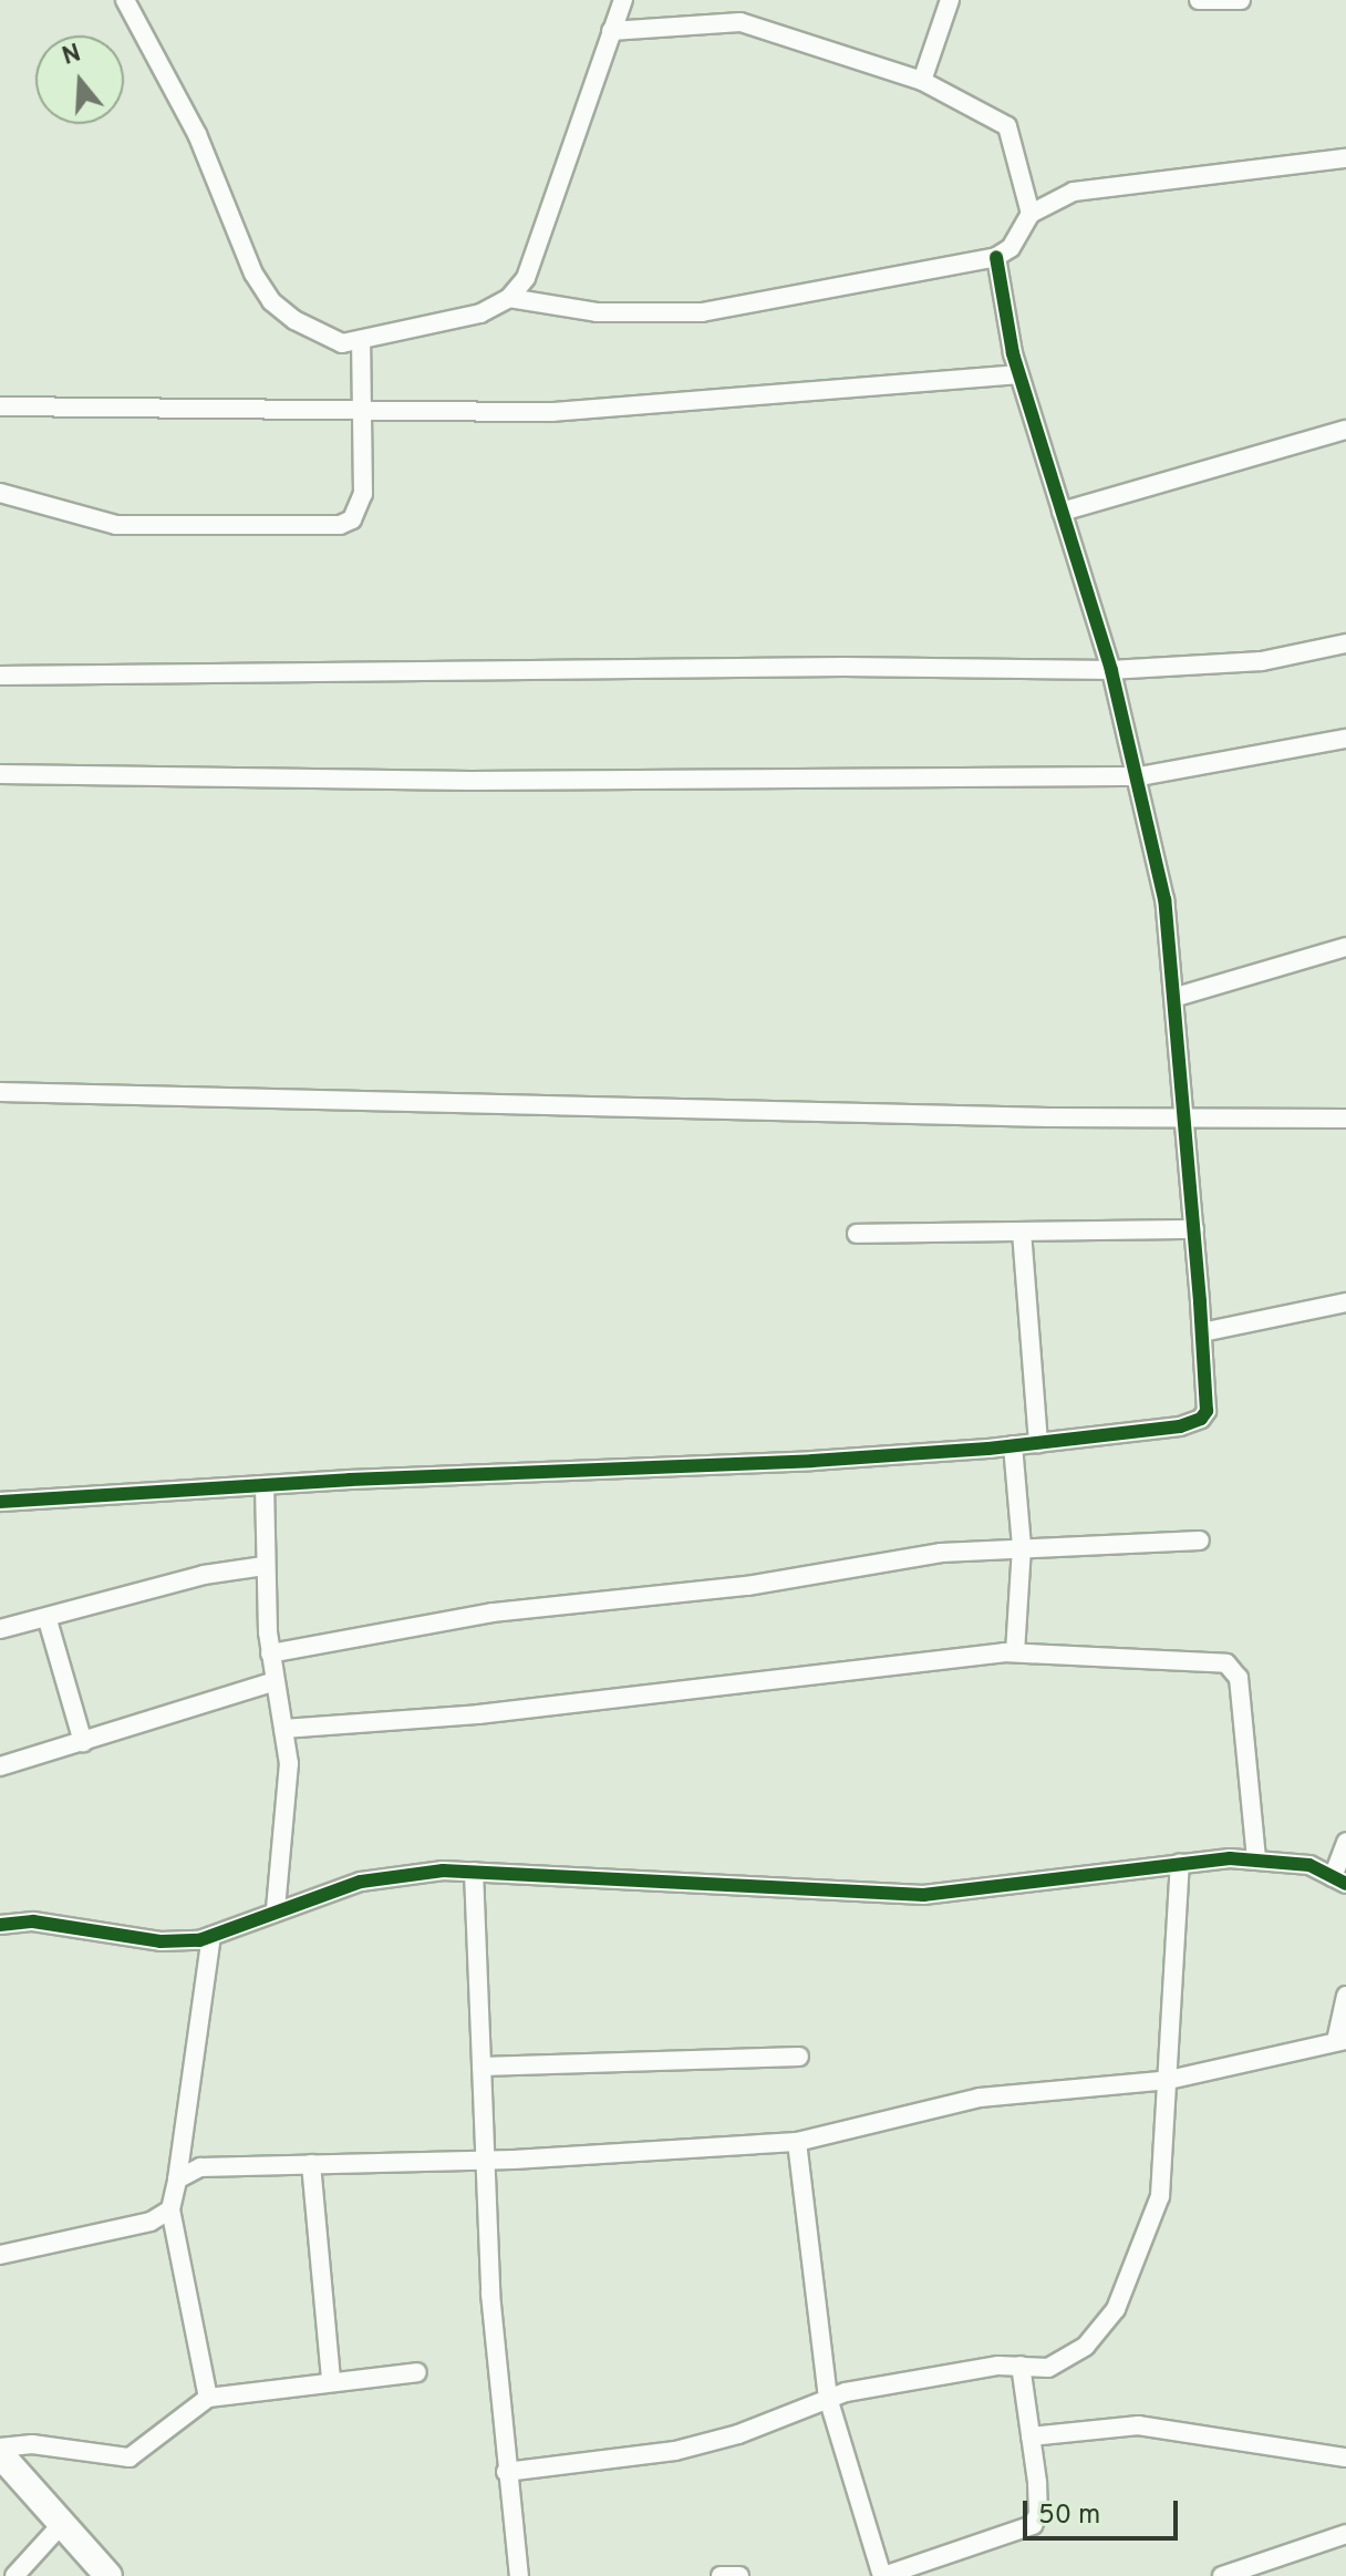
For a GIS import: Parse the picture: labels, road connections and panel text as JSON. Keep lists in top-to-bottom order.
{
  "scale_bar": "50 m",
  "north": "top"
}
